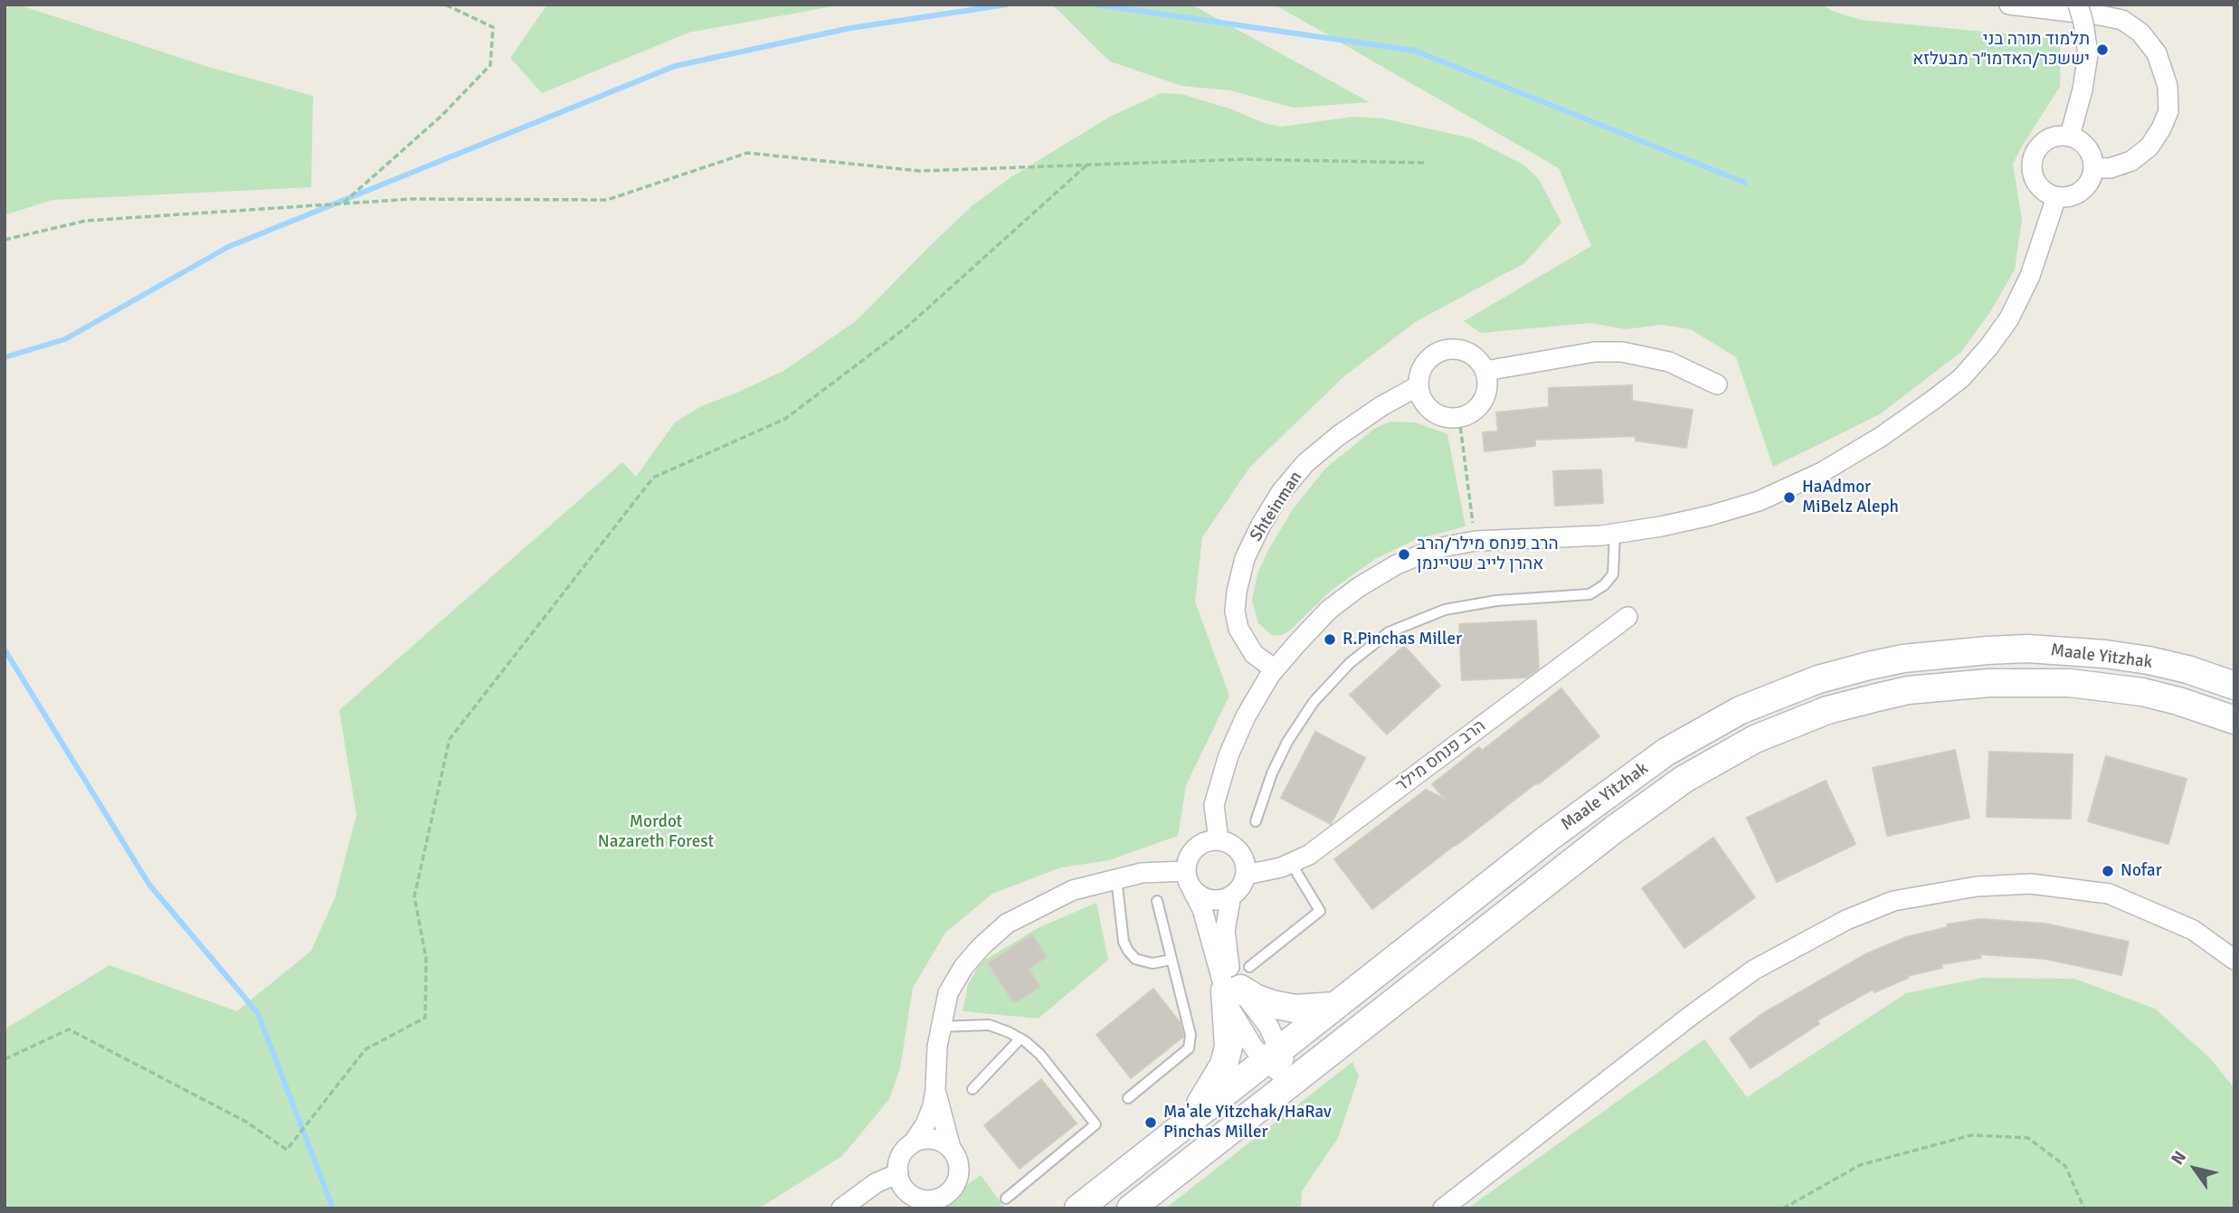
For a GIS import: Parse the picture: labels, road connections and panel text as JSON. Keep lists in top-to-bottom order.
{
  "streets": {
    "street": ["Shteinman", "Maale Yitzhak", "הרב פנחס מילר"]
  },
  "parks": ["Mordot Nazareth Forest"],
  "places": [
    "תלמוד תורה בני יששכר/האדמו״ר מבעלזא",
    "HaAdmor MiBelz Aleph",
    "הרב פנחס מילר/הרב אהרן לייב שטיינמן",
    "R.Pinchas Miller",
    "Nofar",
    "Ma'ale Yitzchak/HaRav Pinchas Miller"
  ],
  "north": "top left"
}
